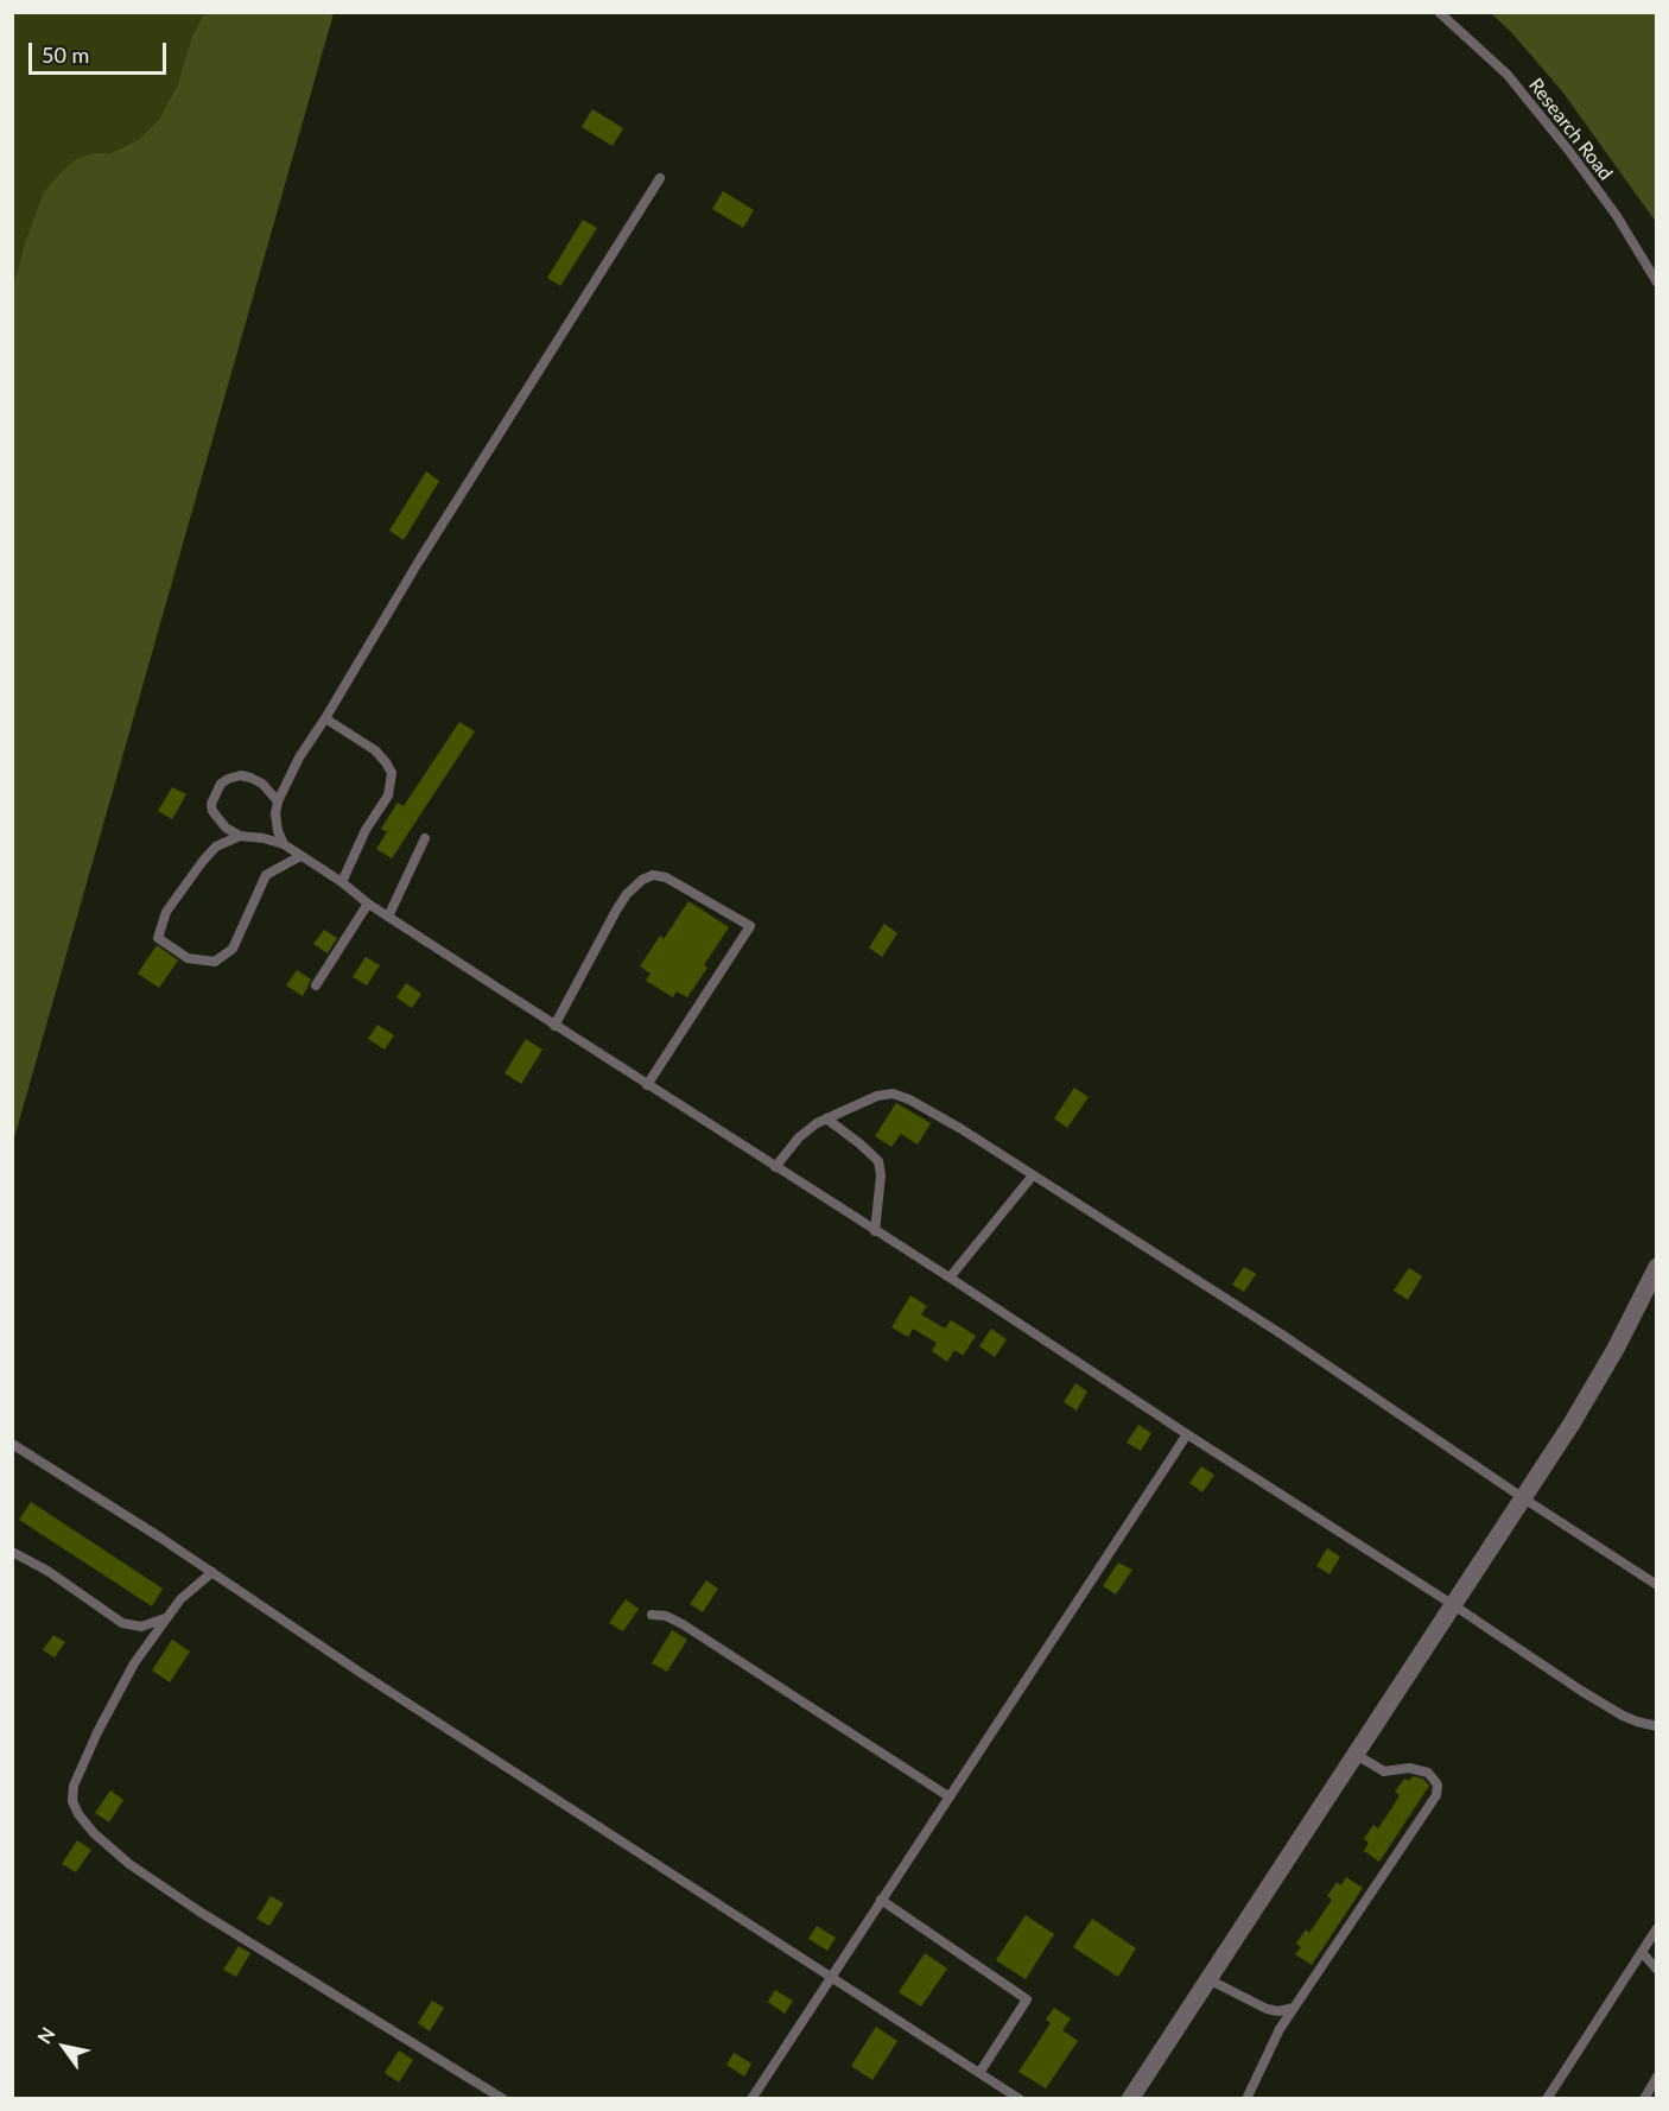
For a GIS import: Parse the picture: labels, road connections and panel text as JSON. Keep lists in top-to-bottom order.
{
  "streets": {
    "lane": ["Research Road"]
  },
  "scale_bar": "50 m",
  "north": "top left"
}
